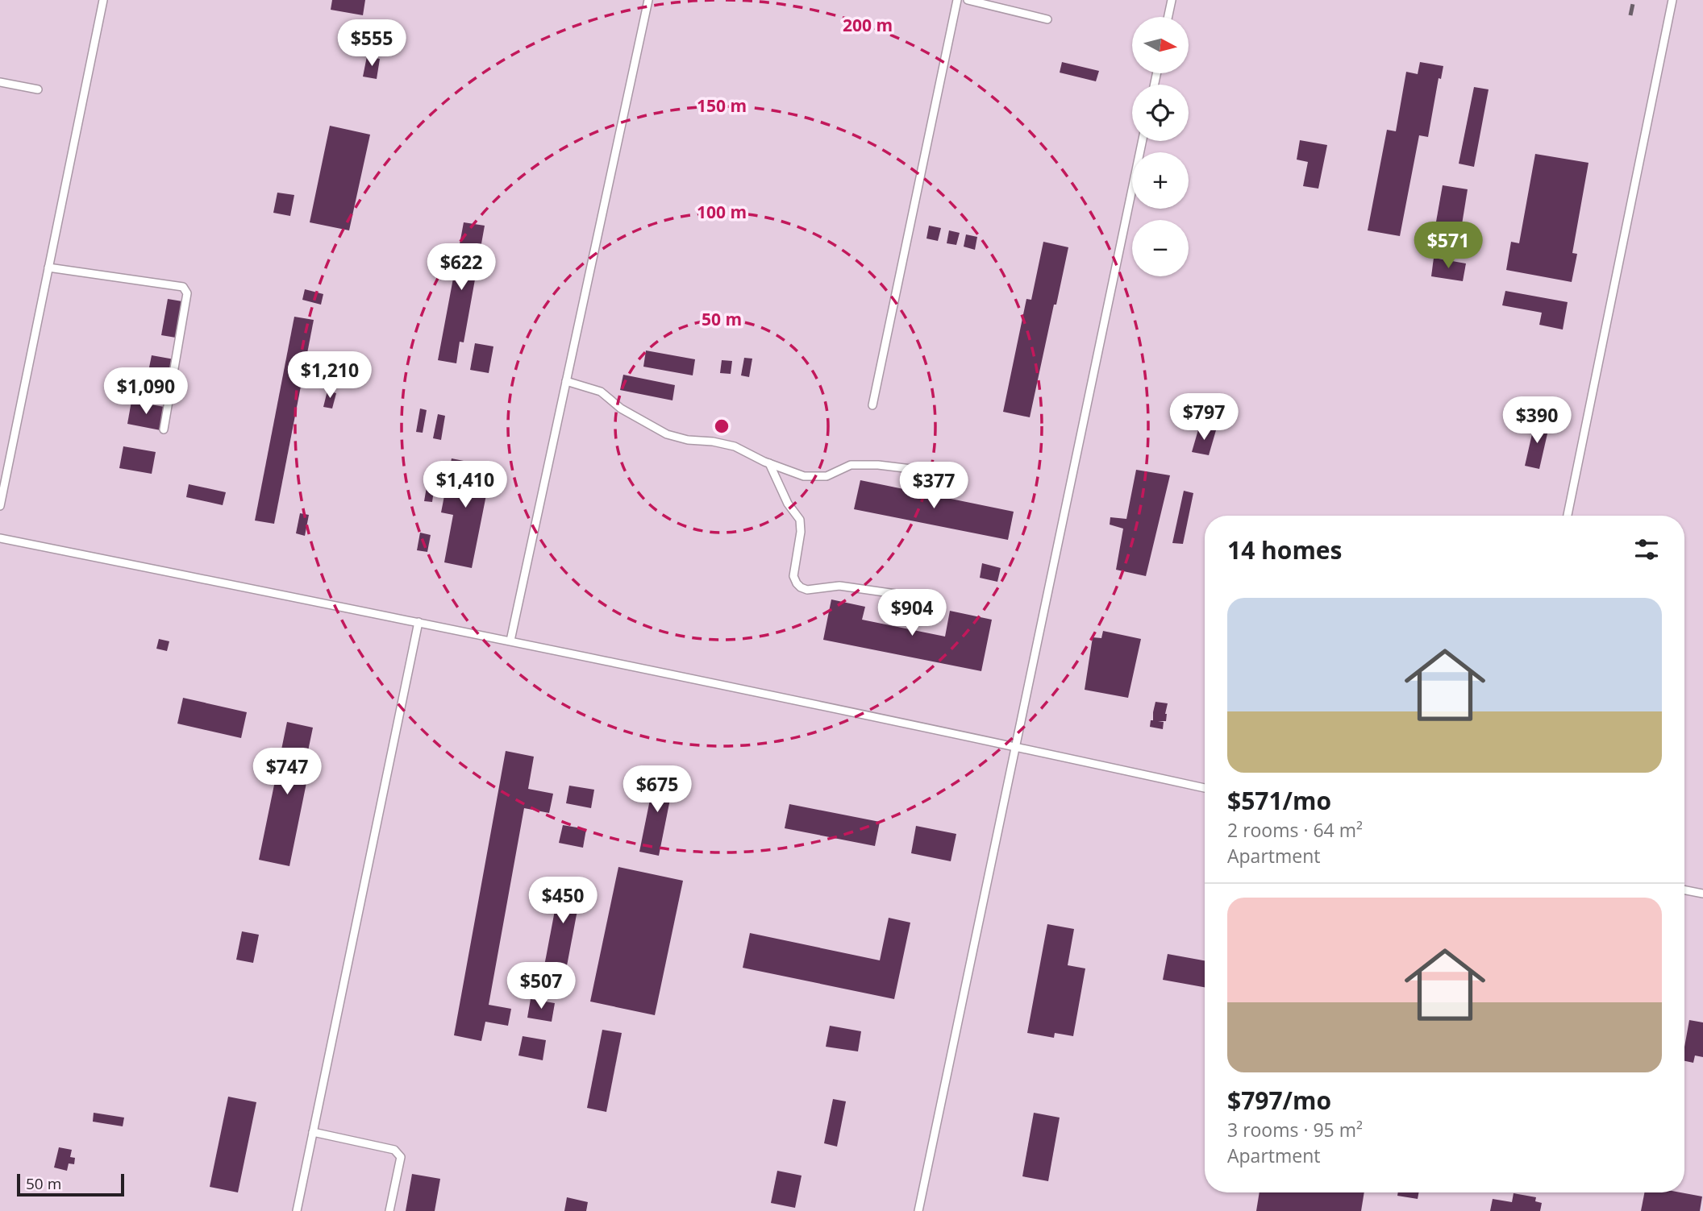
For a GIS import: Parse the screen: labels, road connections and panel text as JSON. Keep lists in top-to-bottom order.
{
  "scale_bar": "50 m",
  "north": "right",
  "page": {
    "map_buttons": ["+", "−"],
    "price": [
      "$555",
      "$571",
      "$622",
      "$1,210",
      "$1,090",
      "$797",
      "$390",
      "$1,410",
      "$377",
      "$904",
      "$747",
      "$675",
      "$450",
      "$507"
    ],
    "heading": "14 homes",
    "list": [
      {
        "name": "$571/mo",
        "note": "2 rooms · 64 m² · Apartment"
      },
      {
        "name": "$797/mo",
        "note": "3 rooms · 95 m² · Apartment"
      }
    ],
    "scale": "50 m"
  },
  "rings": [
    "200 m",
    "150 m",
    "100 m",
    "50 m"
  ]
}
